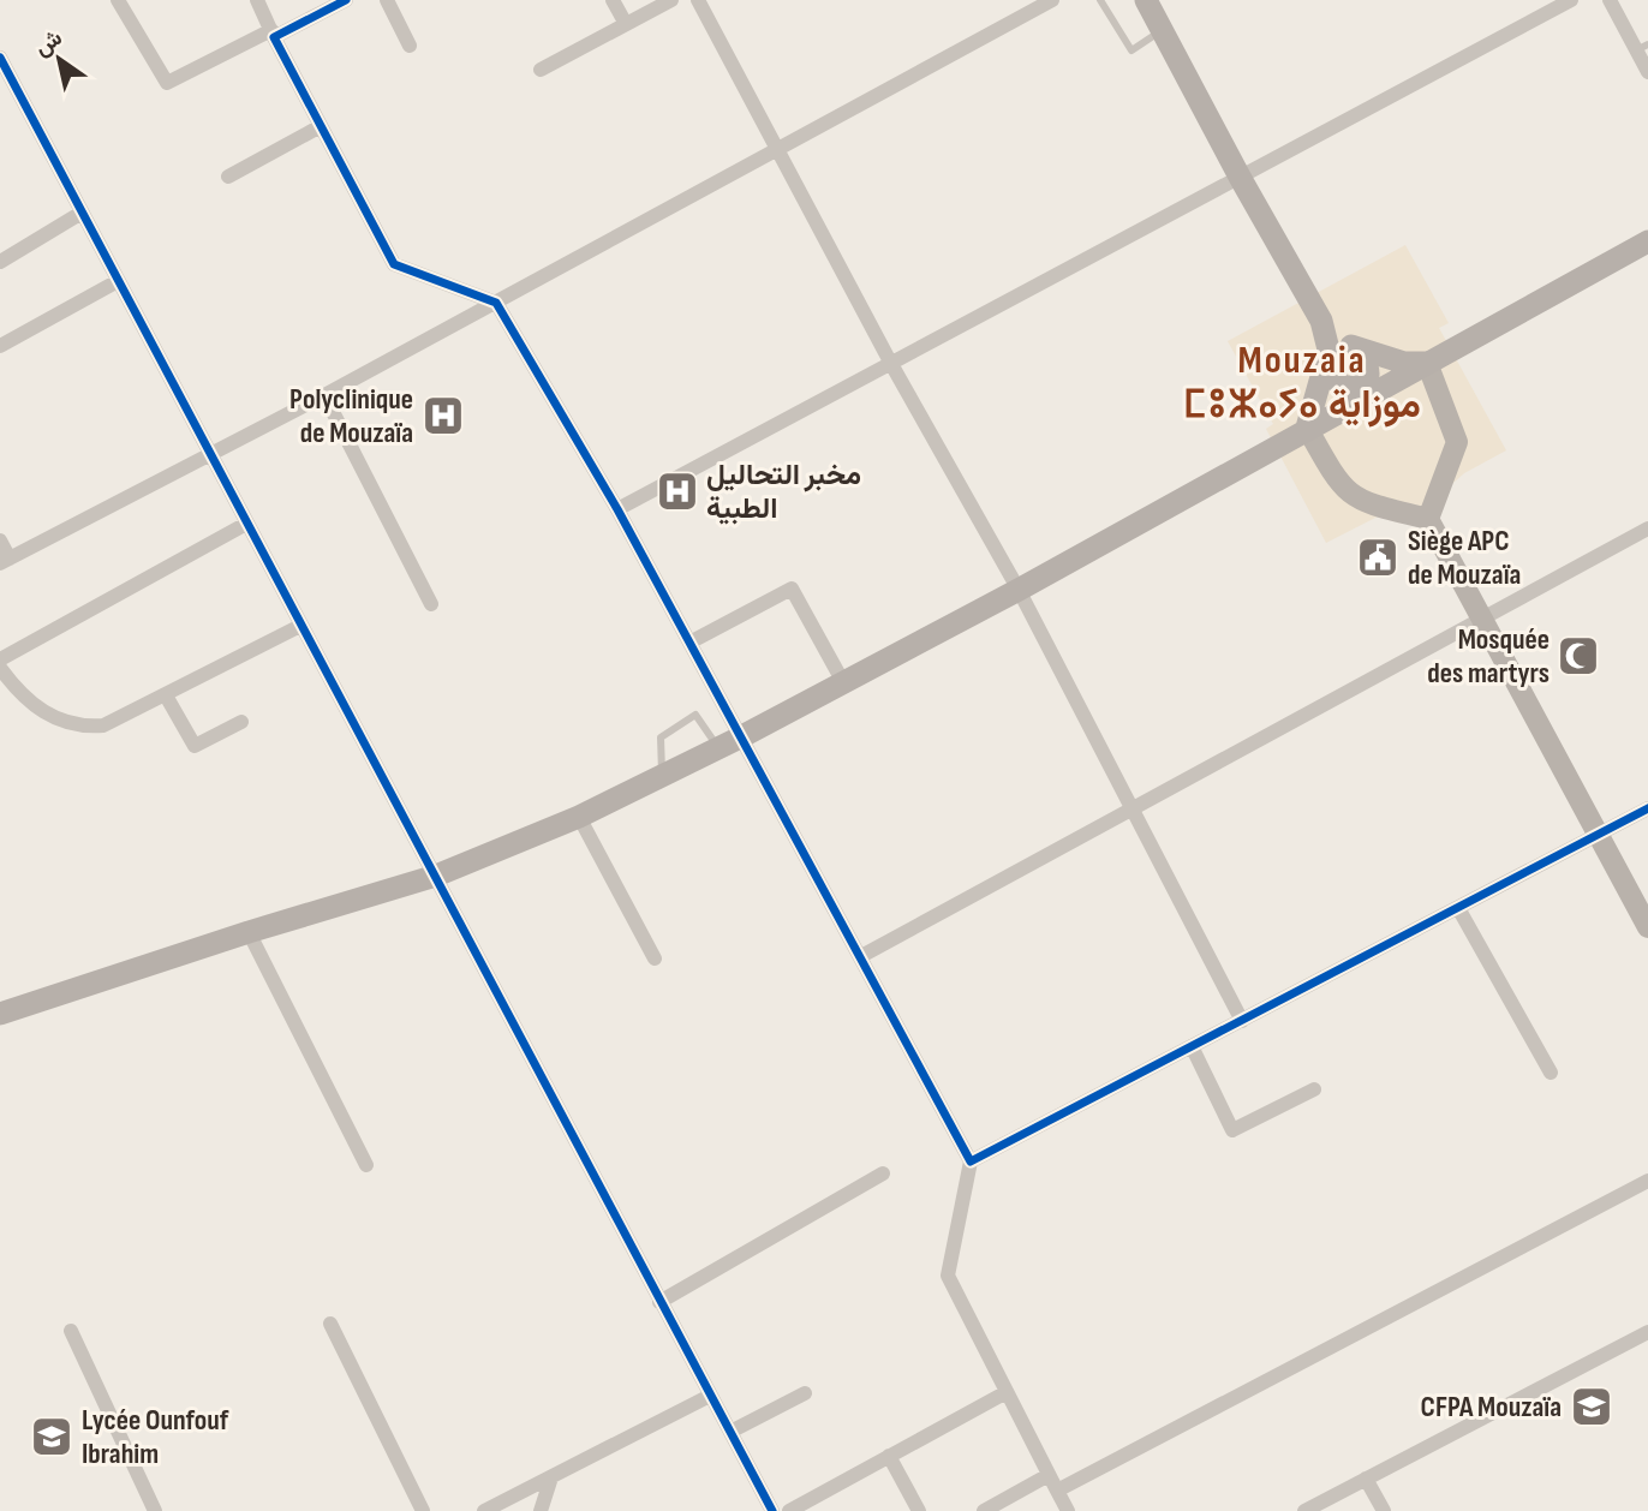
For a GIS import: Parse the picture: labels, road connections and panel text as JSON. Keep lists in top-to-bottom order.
{
  "districts": ["Mouzaia ⵎⵓⵣⴰⵢⴰ موزاية"],
  "places": {
    "hospital": ["Polyclinique de Mouzaïa", "مخبر التحاليل الطبية"],
    "public building": ["Siège APC de Mouzaïa"],
    "mosque": ["Mosquée des martyrs"],
    "school or university": ["CFPA Mouzaïa", "Lycée Ounfouf Ibrahim"]
  },
  "north": "top left"
}
